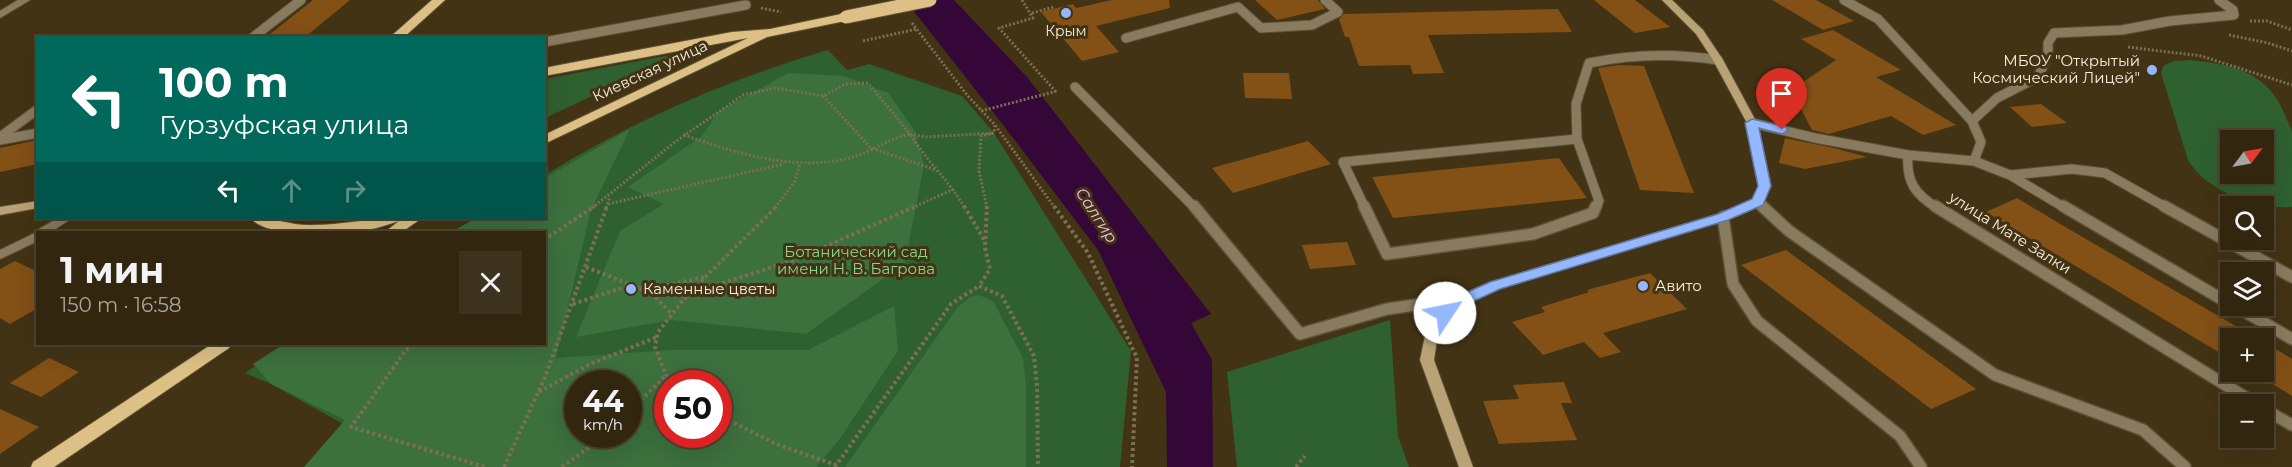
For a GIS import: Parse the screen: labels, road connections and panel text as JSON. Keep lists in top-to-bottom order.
{
  "streets": {
    "main road": ["Киевская улица"],
    "lane": ["улица Мате Залки"]
  },
  "water": ["Салгир"],
  "parks": ["Ботанический сад имени Н. В. Багрова"],
  "places": [
    "Крым",
    "МБОУ \"Открытый Космический Лицей\"",
    "Авито",
    "Каменные цветы"
  ],
  "north": "top right",
  "page": {
    "turn": ["100 m", "Гурзуфская улица"],
    "map_buttons": ["+", "−"],
    "heading": ["1 мин", "150 m · 16:58"],
    "speed": "44 km/h",
    "limit": "50"
  }
}
